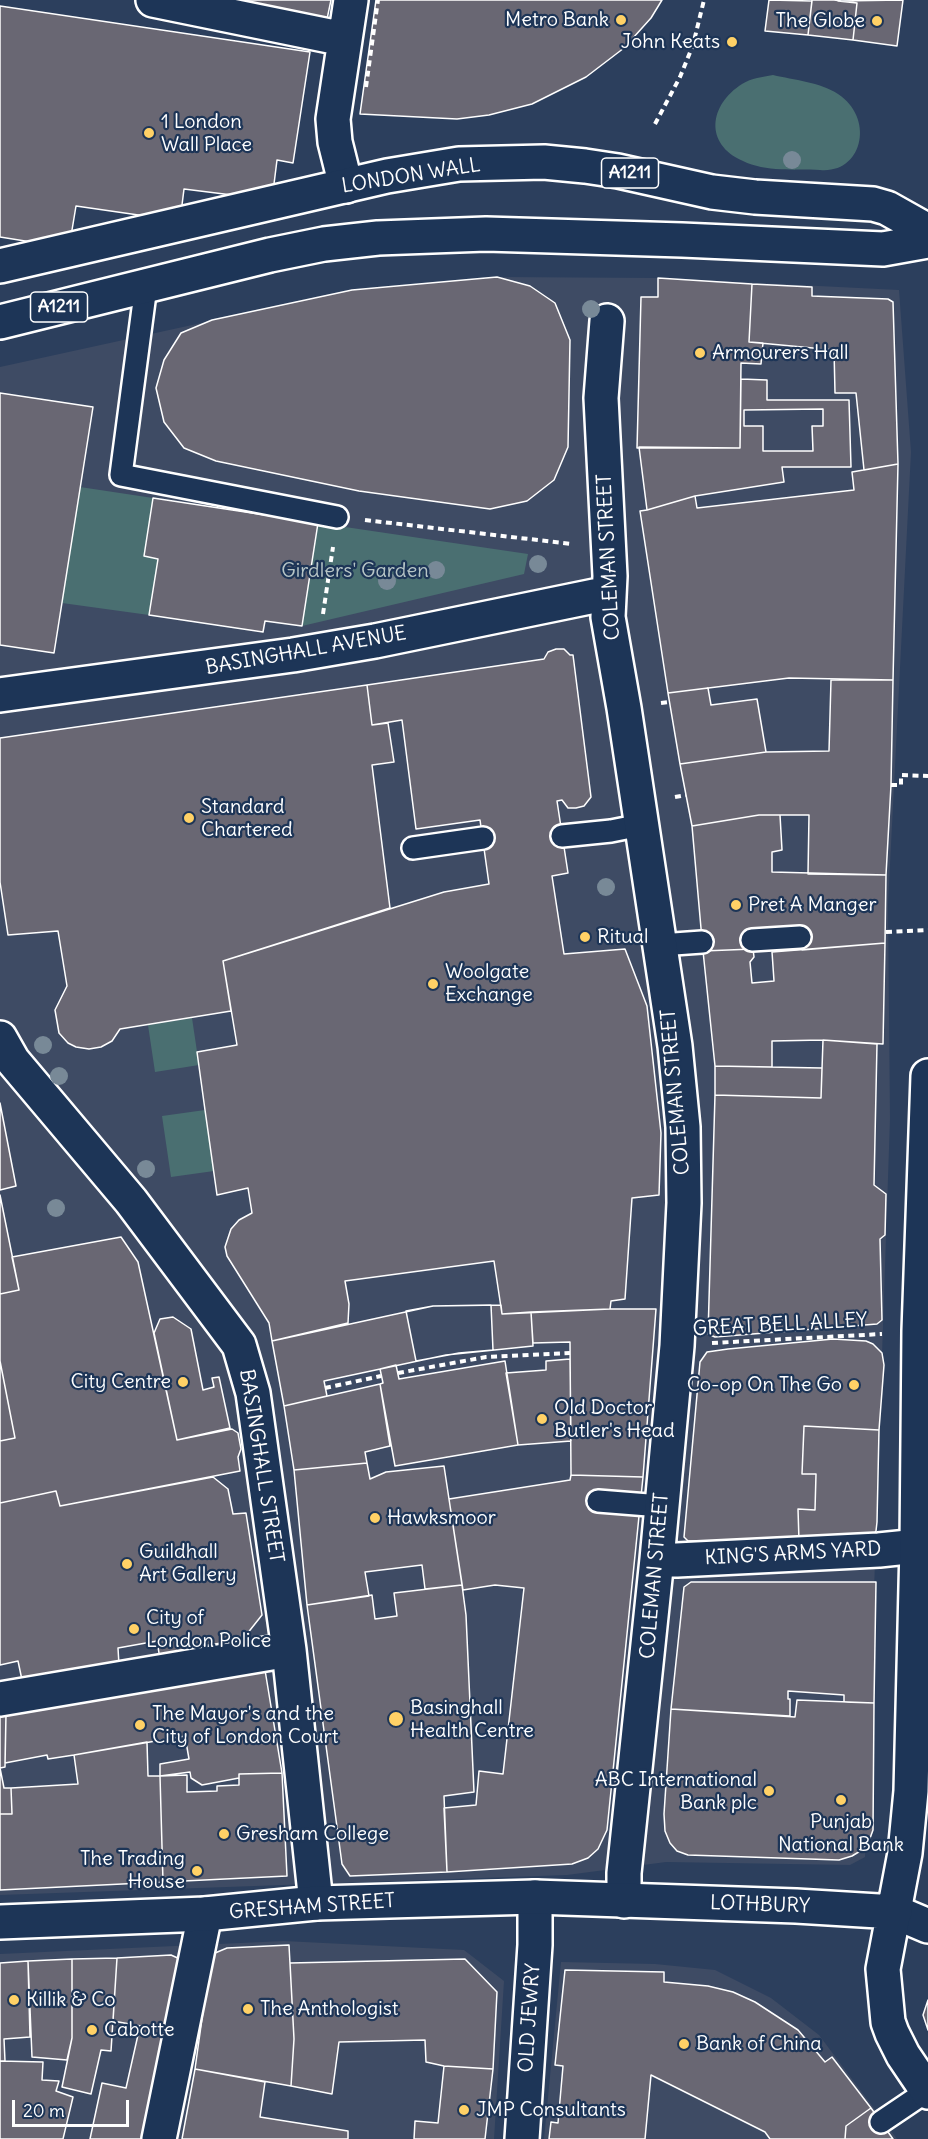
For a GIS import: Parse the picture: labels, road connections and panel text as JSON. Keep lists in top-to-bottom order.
{
  "streets": {
    "street": [
      "A1211",
      "LONDON WALL",
      "COLEMAN STREET",
      "BASINGHALL AVENUE",
      "BASINGHALL STREET",
      "KING'S ARMS YARD",
      "LOTHBURY",
      "GRESHAM STREET",
      "OLD JEWRY"
    ],
    "path": ["GREAT BELL ALLEY"]
  },
  "crossings": [
    ["COLEMAN STREET", "BASINGHALL AVENUE"],
    ["COLEMAN STREET", "GREAT BELL ALLEY"],
    ["COLEMAN STREET", "KING'S ARMS YARD"],
    ["COLEMAN STREET", "LOTHBURY"],
    ["COLEMAN STREET", "GRESHAM STREET"],
    ["BASINGHALL STREET", "GRESHAM STREET"],
    ["LOTHBURY", "GRESHAM STREET"],
    ["GRESHAM STREET", "OLD JEWRY"]
  ],
  "parks": ["Girdlers' Garden"],
  "places": [
    "Metro Bank",
    "The Globe",
    "John Keats",
    "1 London Wall Place",
    "Armourers Hall",
    "Standard Chartered",
    "Pret A Manger",
    "Ritual",
    "Woolgate Exchange",
    "City Centre",
    "Co-op On The Go",
    "Old Doctor Butler's Head",
    "Hawksmoor",
    "Guildhall Art Gallery",
    "City of London Police",
    "Basinghall Health Centre",
    "The Mayor's and the City of London Court",
    "ABC International Bank plc",
    "Punjab National Bank",
    "Gresham College",
    "The Trading House",
    "Killik & Co",
    "The Anthologist",
    "Cabotte",
    "Bank of China",
    "JMP Consultants"
  ],
  "scale_bar": "20 m"
}
